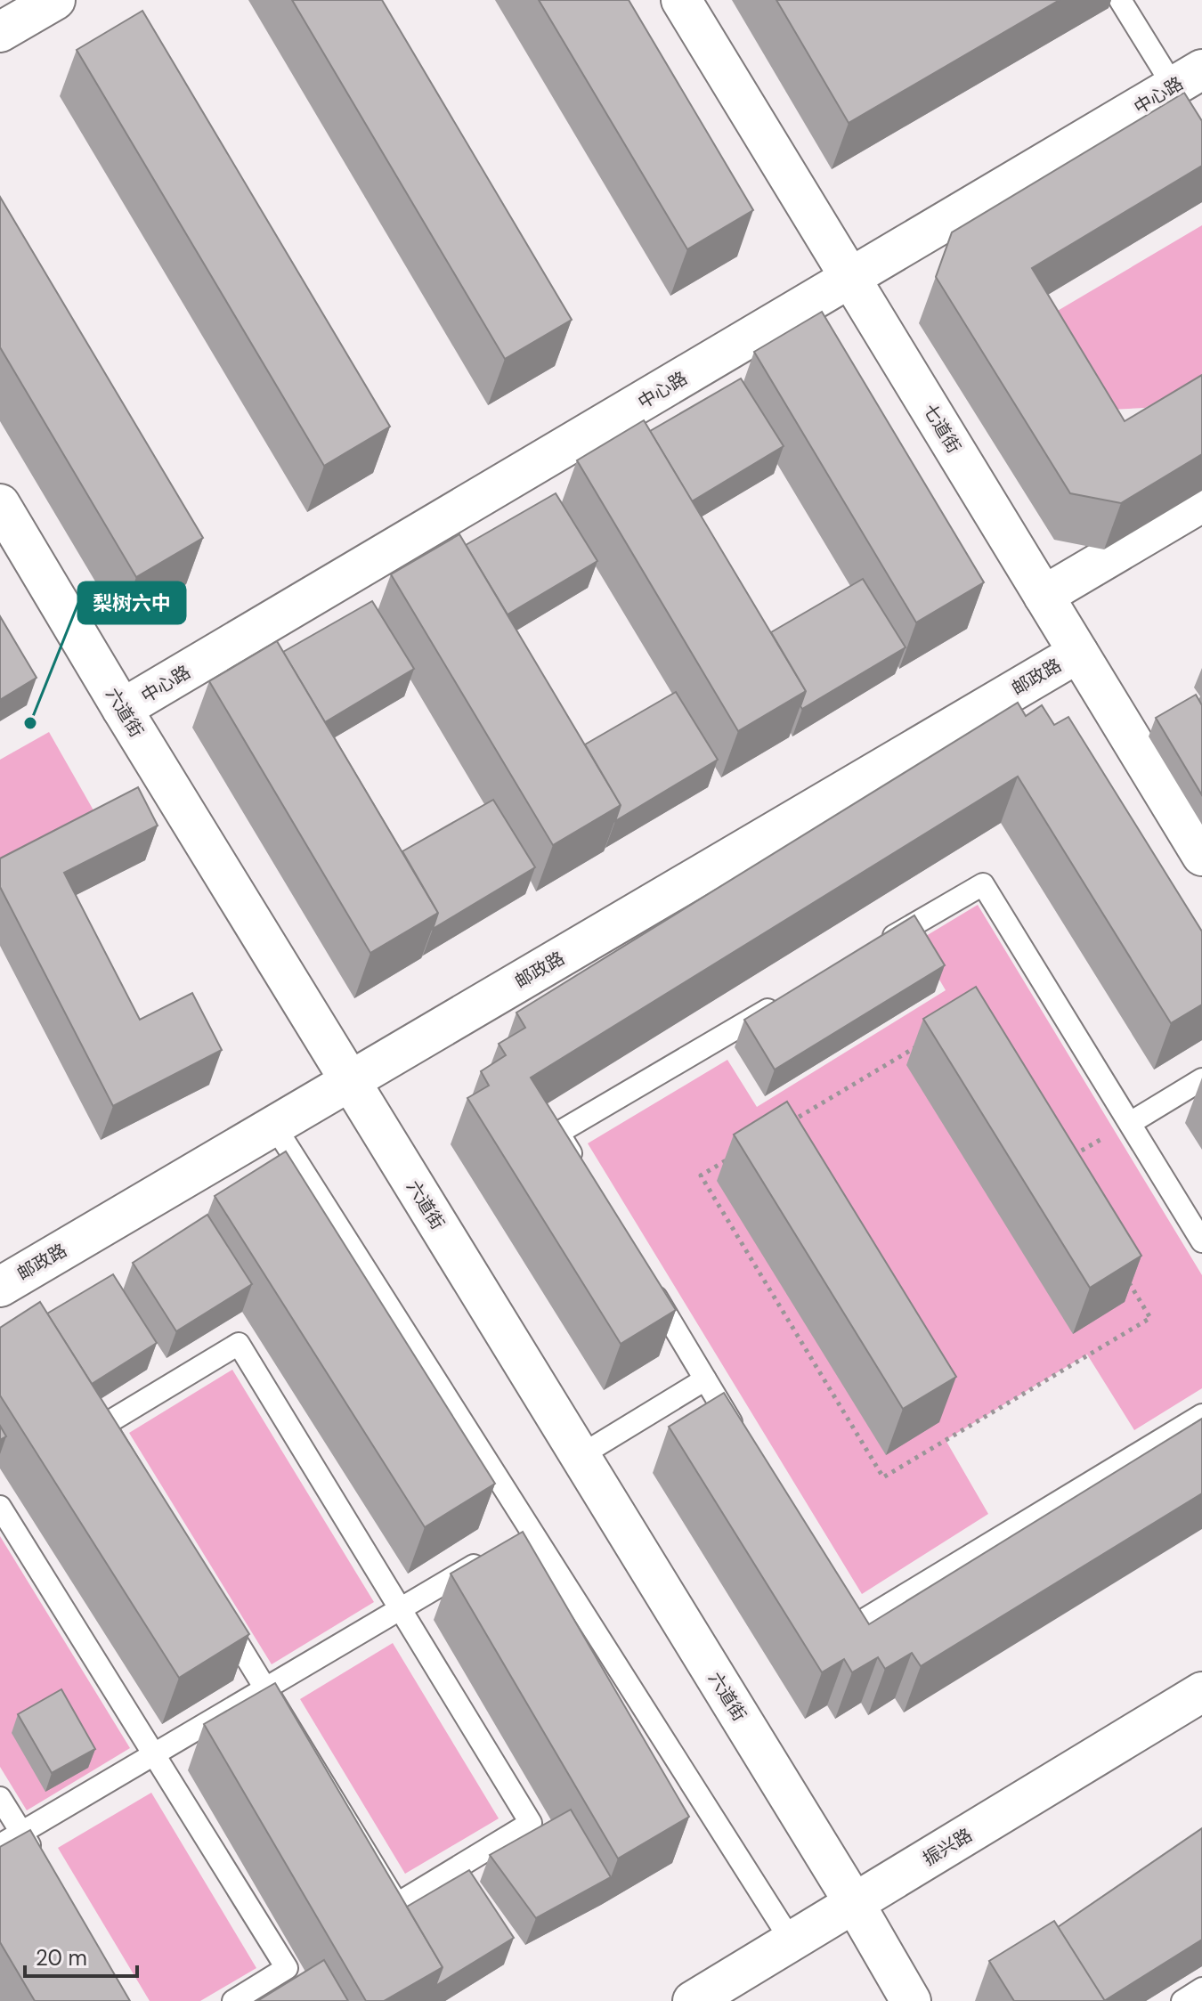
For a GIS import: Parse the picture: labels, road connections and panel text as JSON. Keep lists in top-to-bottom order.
{
  "streets": {
    "street": [
      "中心路",
      "七道街",
      "邮政路",
      "六道街",
      "振兴路"
    ]
  },
  "crossings": [
    ["中心路", "七道街"],
    ["中心路", "六道街"],
    ["七道街", "邮政路"],
    ["邮政路", "六道街"],
    ["六道街", "振兴路"]
  ],
  "places": ["梨树六中"],
  "scale_bar": "20 m"
}
